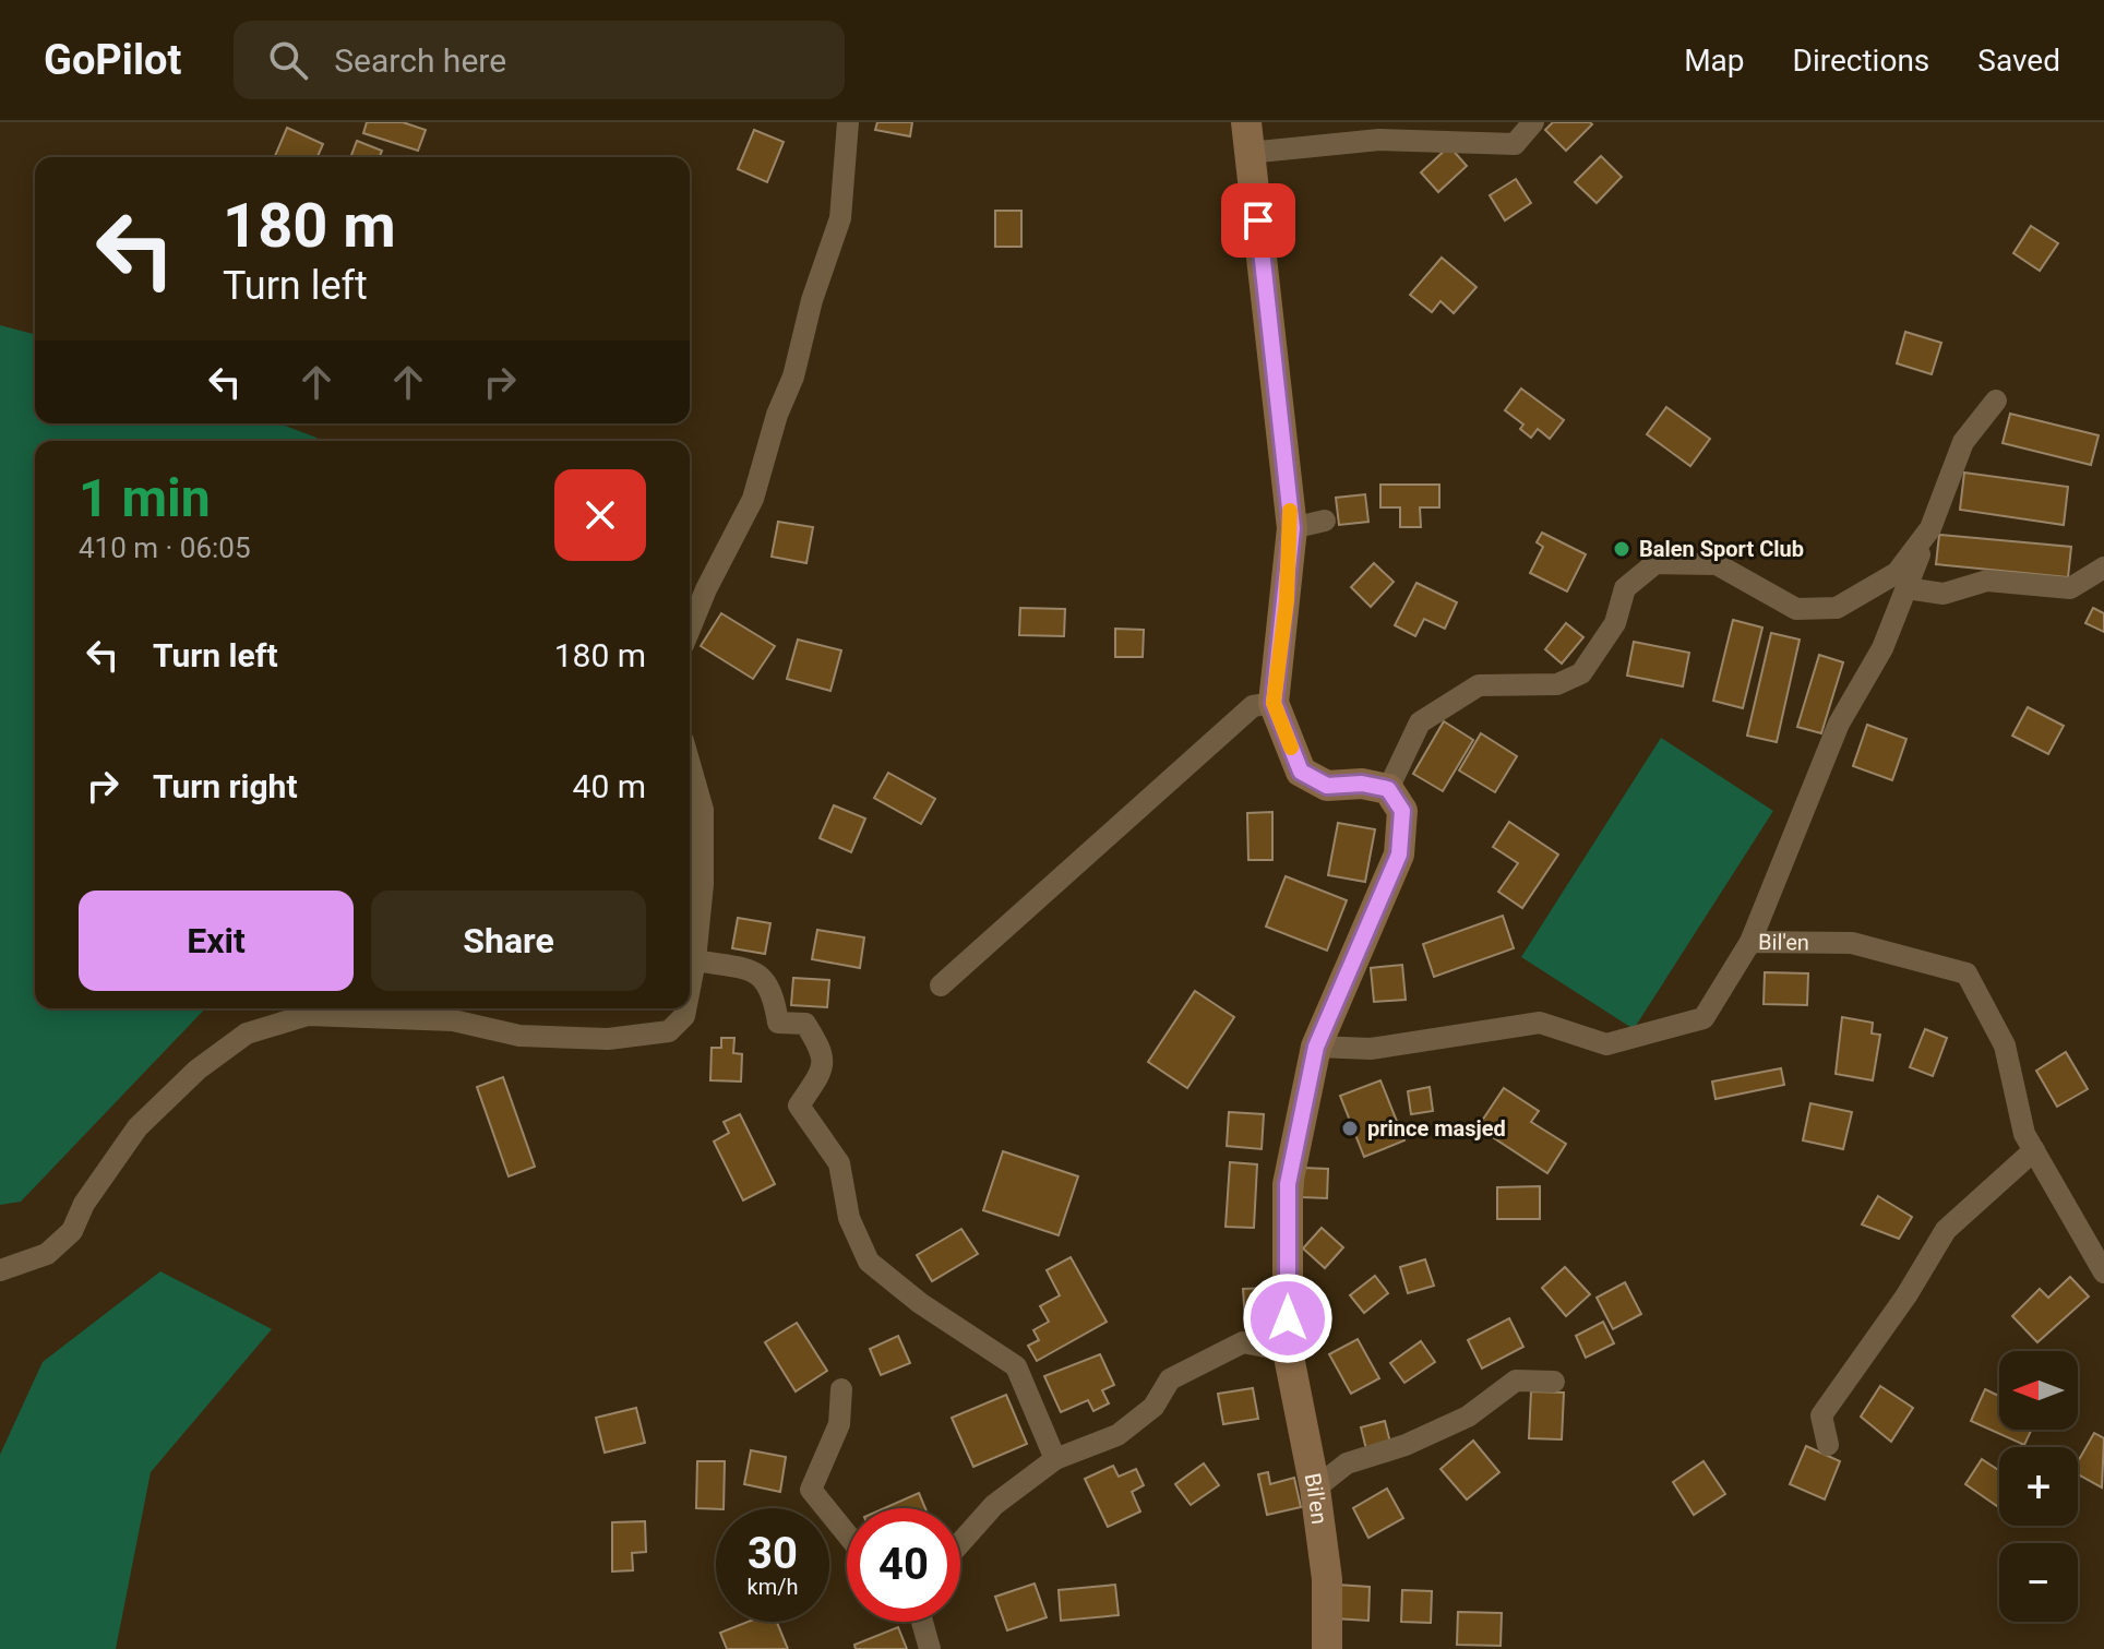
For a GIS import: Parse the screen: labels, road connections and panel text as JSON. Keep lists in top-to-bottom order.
{
  "streets": {
    "street": ["Bil'en"]
  },
  "places": ["Balen Sport Club", "prince masjed"],
  "north": "left",
  "page": {
    "header": "GoPilot",
    "search": "Search here",
    "nav": ["Map", "Directions", "Saved"],
    "turn": ["180 m", "Turn left"],
    "heading": ["1 min", "410 m · 06:05"],
    "list": [
      {
        "name": "Turn left",
        "value": "180 m"
      },
      {
        "name": "Turn right",
        "value": "40 m"
      }
    ],
    "buttons": ["Exit", "Share"],
    "map_buttons": ["+", "−"],
    "speed": "30 km/h",
    "limit": "40"
  }
}
